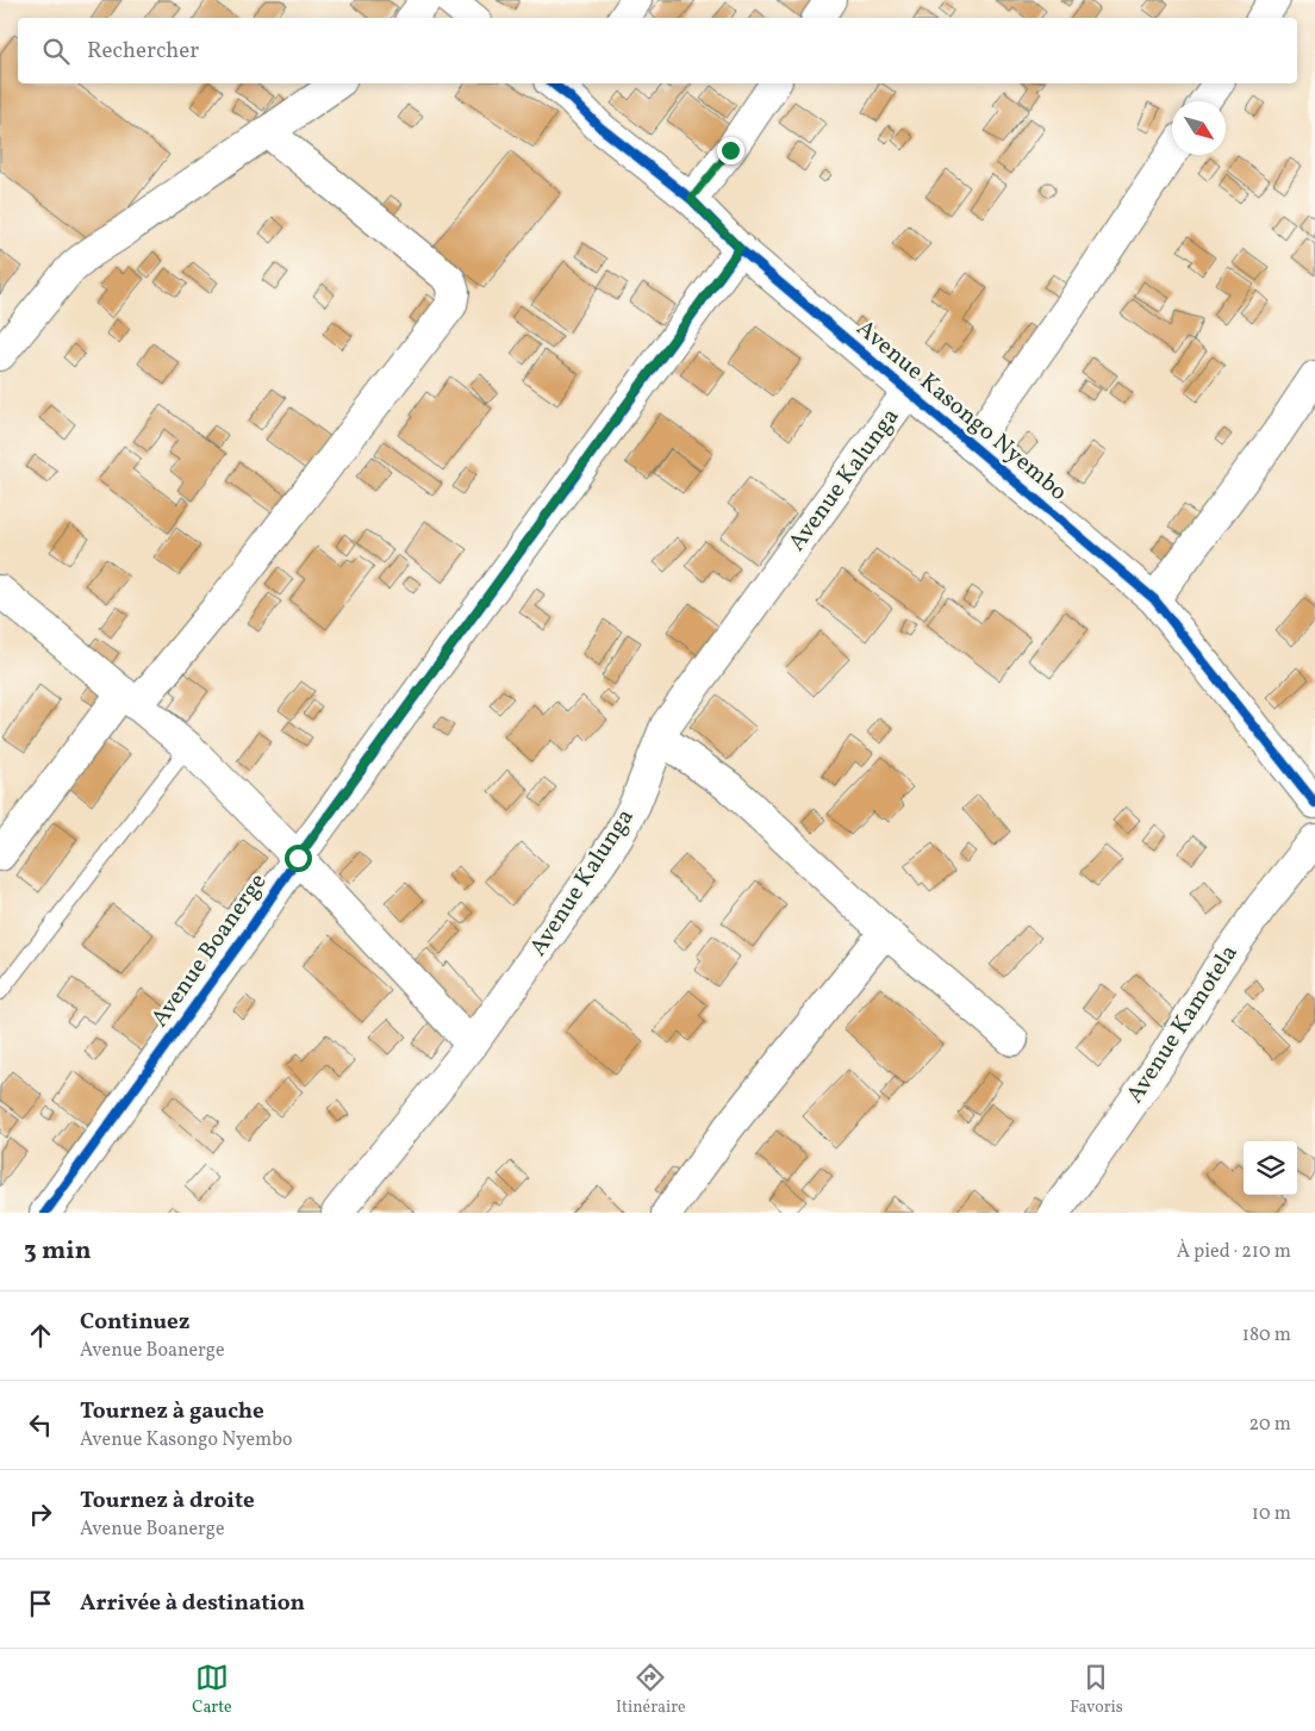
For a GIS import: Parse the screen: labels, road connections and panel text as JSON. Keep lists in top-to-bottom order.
{
  "streets": {
    "street": [
      "Avenue Kasongo Nyembo",
      "Avenue Kalunga",
      "Avenue Boanerge",
      "Avenue Kamotela"
    ]
  },
  "crossings": [
    ["Avenue Kasongo Nyembo", "Avenue Kalunga"],
    ["Avenue Kasongo Nyembo", "Avenue Boanerge"]
  ],
  "north": "bottom right",
  "page": {
    "search": "Rechercher",
    "heading": ["3 min", "À pied · 210 m"],
    "list": [
      ["Continuez", "Avenue Boanerge", "180 m"],
      ["Tournez à gauche", "Avenue Kasongo Nyembo", "20 m"],
      ["Tournez à droite", "Avenue Boanerge", "10 m"],
      "Arrivée à destination"
    ],
    "nav": ["Carte", "Itinéraire", "Favoris"]
  }
}
